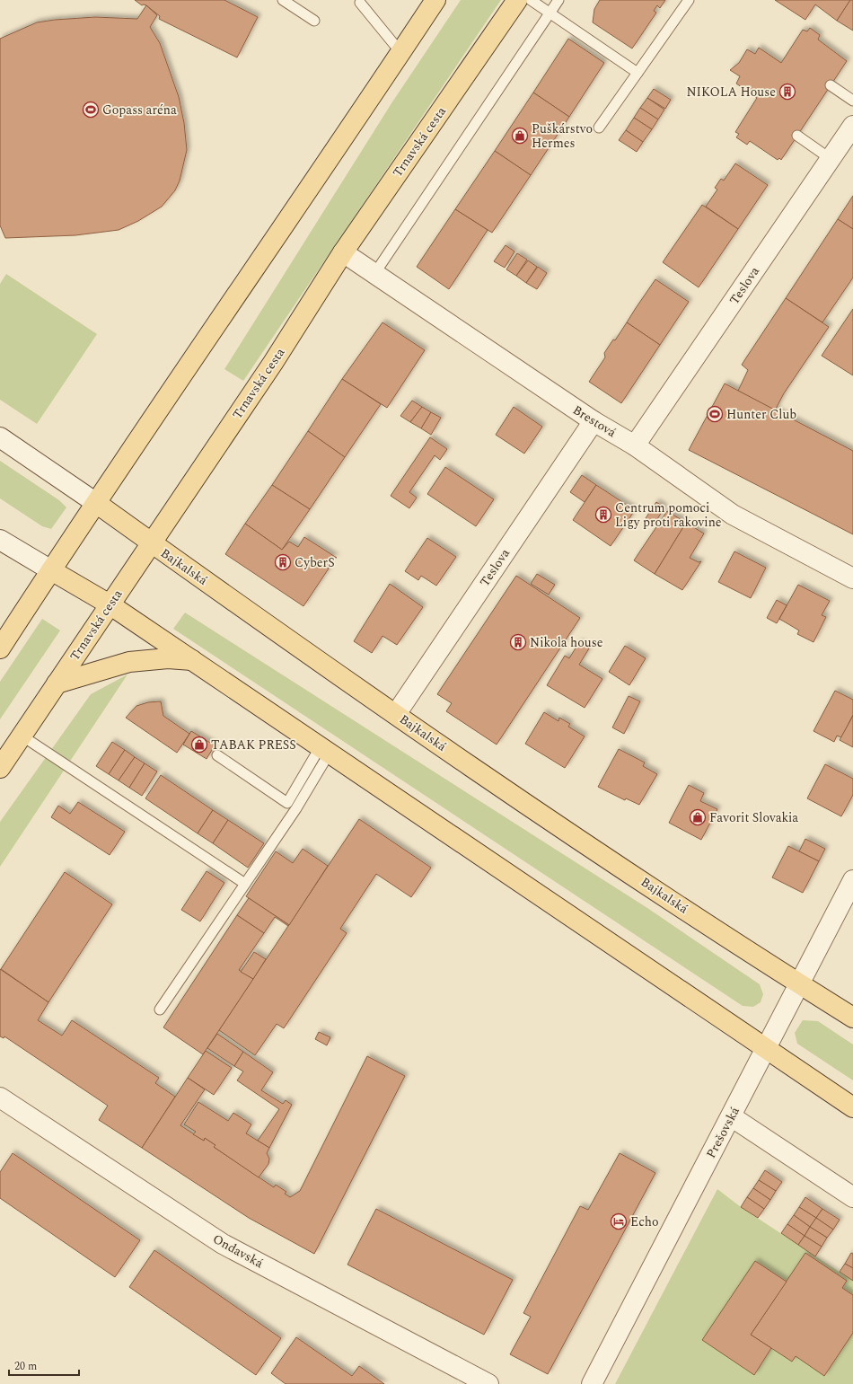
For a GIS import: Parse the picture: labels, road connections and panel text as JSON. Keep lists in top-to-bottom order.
{
  "streets": {
    "main road": ["Trnavská cesta", "Bajkalská"],
    "street": [
      "Teslova",
      "Brestová",
      "Prešovská",
      "Ondavská"
    ]
  },
  "crossings": [
    ["Trnavská cesta", "Brestová"],
    ["Trnavská cesta", "Bajkalská"],
    ["Teslova", "Brestová"],
    ["Teslova", "Bajkalská"],
    ["Bajkalská", "Prešovská"]
  ],
  "places": {
    "building": [
      "NIKOLA House",
      "Centrum pomoci Ligy proti rakovine",
      "CyberS",
      "Nikola house"
    ],
    "sports": ["Gopass aréna", "Hunter Club"],
    "shop": ["Puškárstvo Hermes", "TABAK PRESS", "Favorit Slovakia"],
    "hotel": ["Echo"]
  },
  "scale_bar": "20 m"
}
